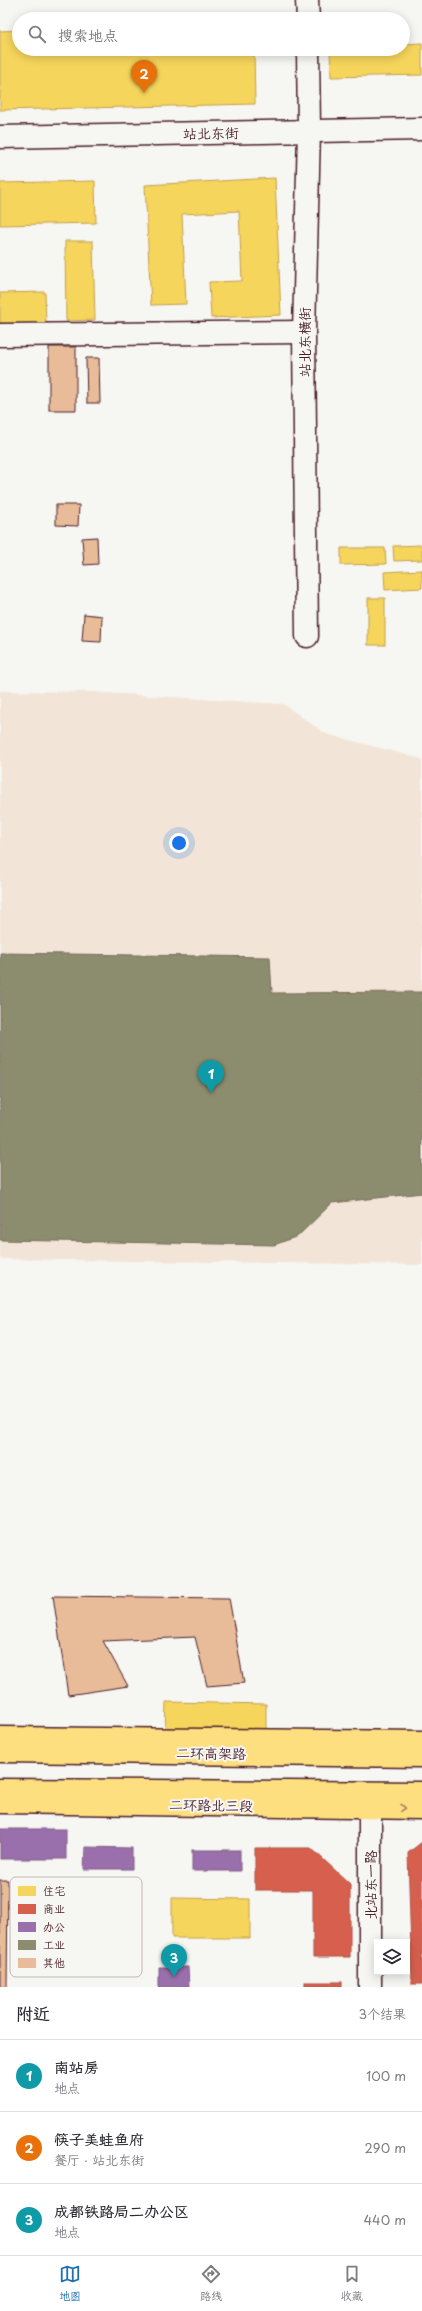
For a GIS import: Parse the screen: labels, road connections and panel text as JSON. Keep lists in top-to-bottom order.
{
  "streets": {
    "main road": ["二环高架路", "二环路北三段"],
    "street": ["站北东街", "站北东横街", "北站东一路"]
  },
  "crossings": [
    ["站北东街", "站北东横街"],
    ["二环路北三段", "北站东一路"]
  ],
  "legend": [
    "住宅",
    "商业",
    "办公",
    "工业",
    "其他"
  ],
  "page": {
    "search": "搜索地点",
    "pins": ["2", "1", "3"],
    "heading": ["附近", "3个结果"],
    "list": [
      {
        "mark": "1",
        "name": "南站房",
        "note": "地点",
        "value": "100 m"
      },
      {
        "mark": "2",
        "name": "筷子美蛙鱼府",
        "note": "餐厅 · 站北东街",
        "value": "290 m"
      },
      {
        "mark": "3",
        "name": "成都铁路局二办公区",
        "note": "地点",
        "value": "440 m"
      }
    ],
    "nav": ["地图", "路线", "收藏"]
  }
}
